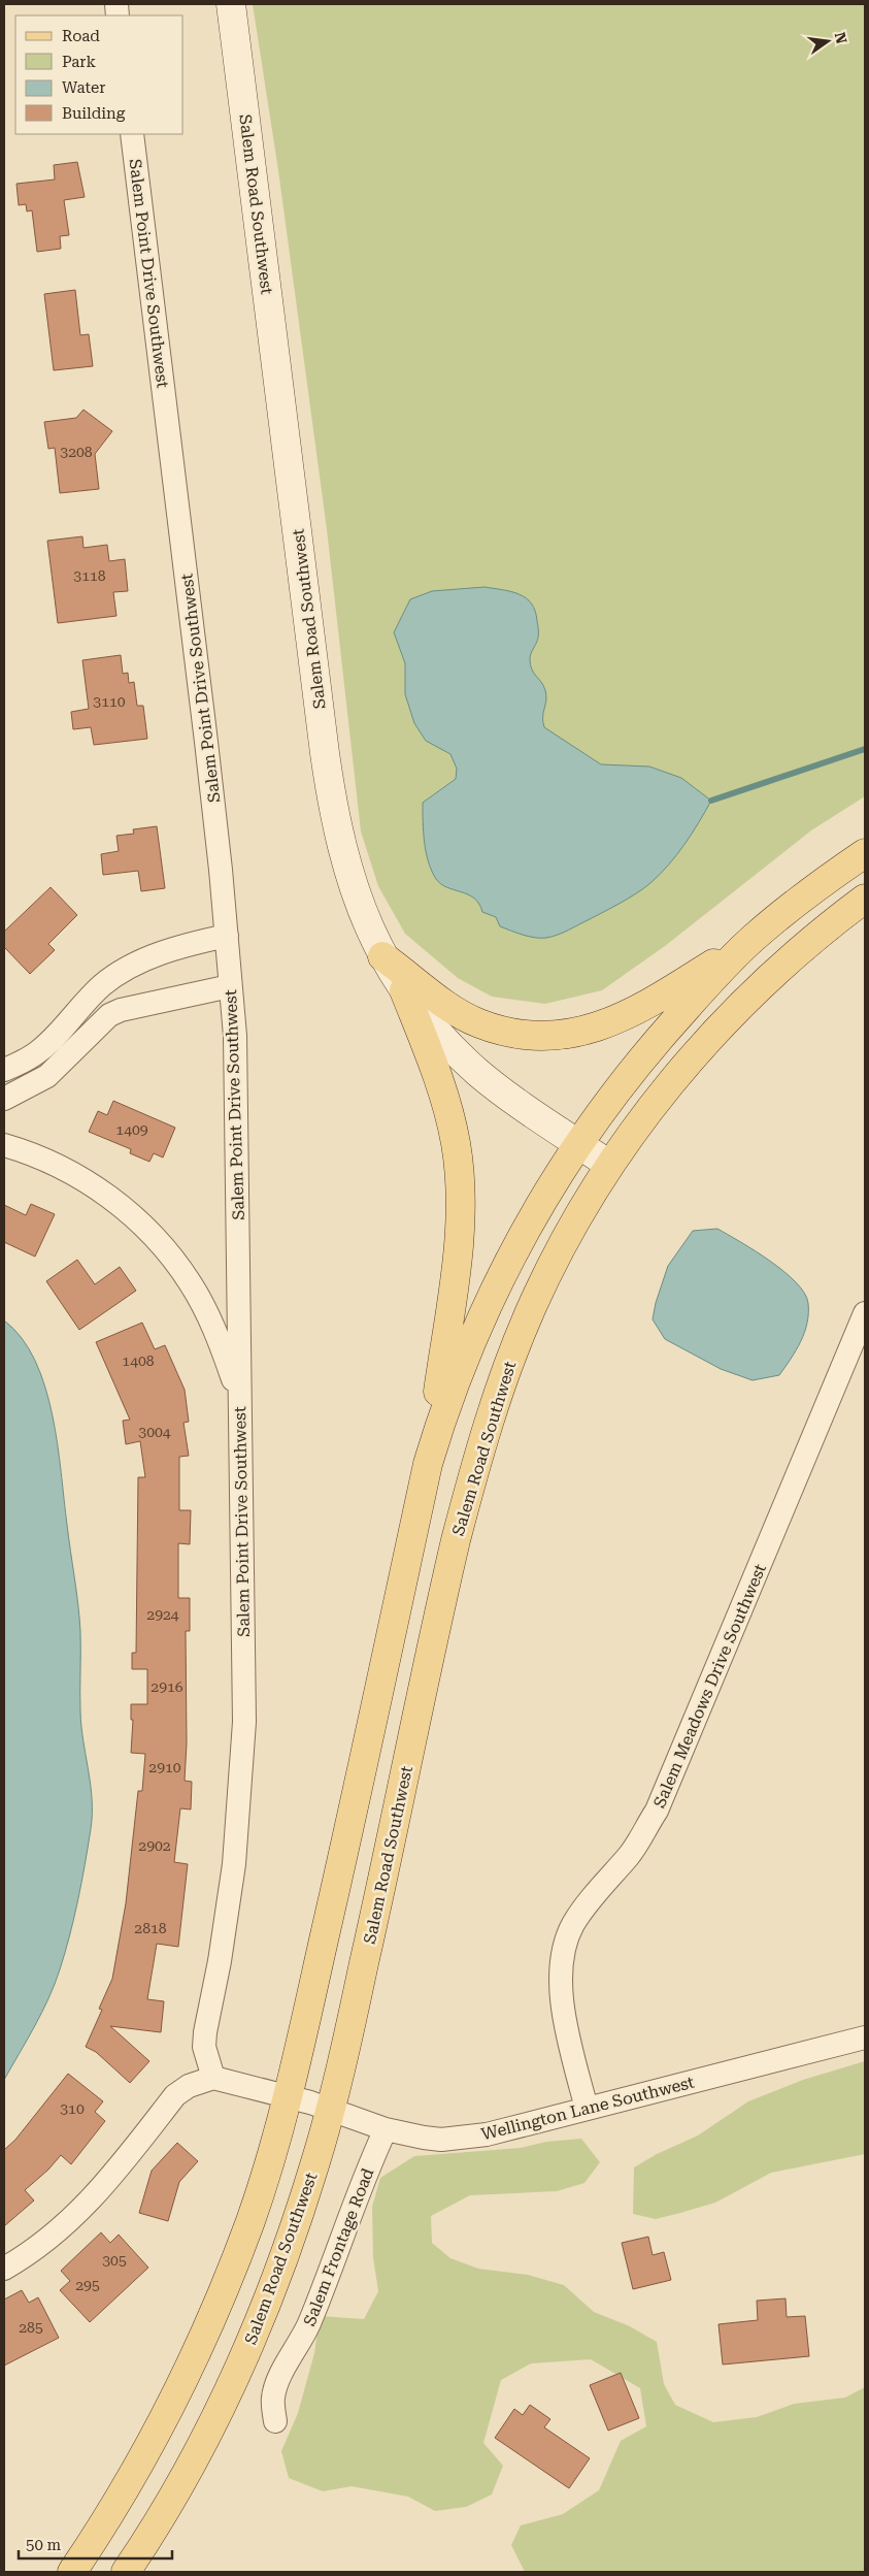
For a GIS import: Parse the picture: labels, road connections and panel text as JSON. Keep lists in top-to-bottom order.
{
  "streets": {
    "main road": ["Salem Road Southwest"],
    "street": [
      "Salem Point Drive Southwest",
      "Salem Meadows Drive Southwest",
      "Wellington Lane Southwest",
      "Salem Frontage Road"
    ]
  },
  "crossings": [
    ["Salem Road Southwest", "Wellington Lane Southwest"],
    ["Salem Meadows Drive Southwest", "Wellington Lane Southwest"],
    ["Wellington Lane Southwest", "Salem Frontage Road"]
  ],
  "house_numbers": [
    "3208",
    "3118",
    "3110",
    "1409",
    "1408",
    "3004",
    "2924",
    "2916",
    "2910",
    "2902",
    "2818",
    "310",
    "305",
    "295",
    "285"
  ],
  "legend": [
    "Road",
    "Park",
    "Water",
    "Building"
  ],
  "scale_bar": "50 m",
  "north": "right"
}
